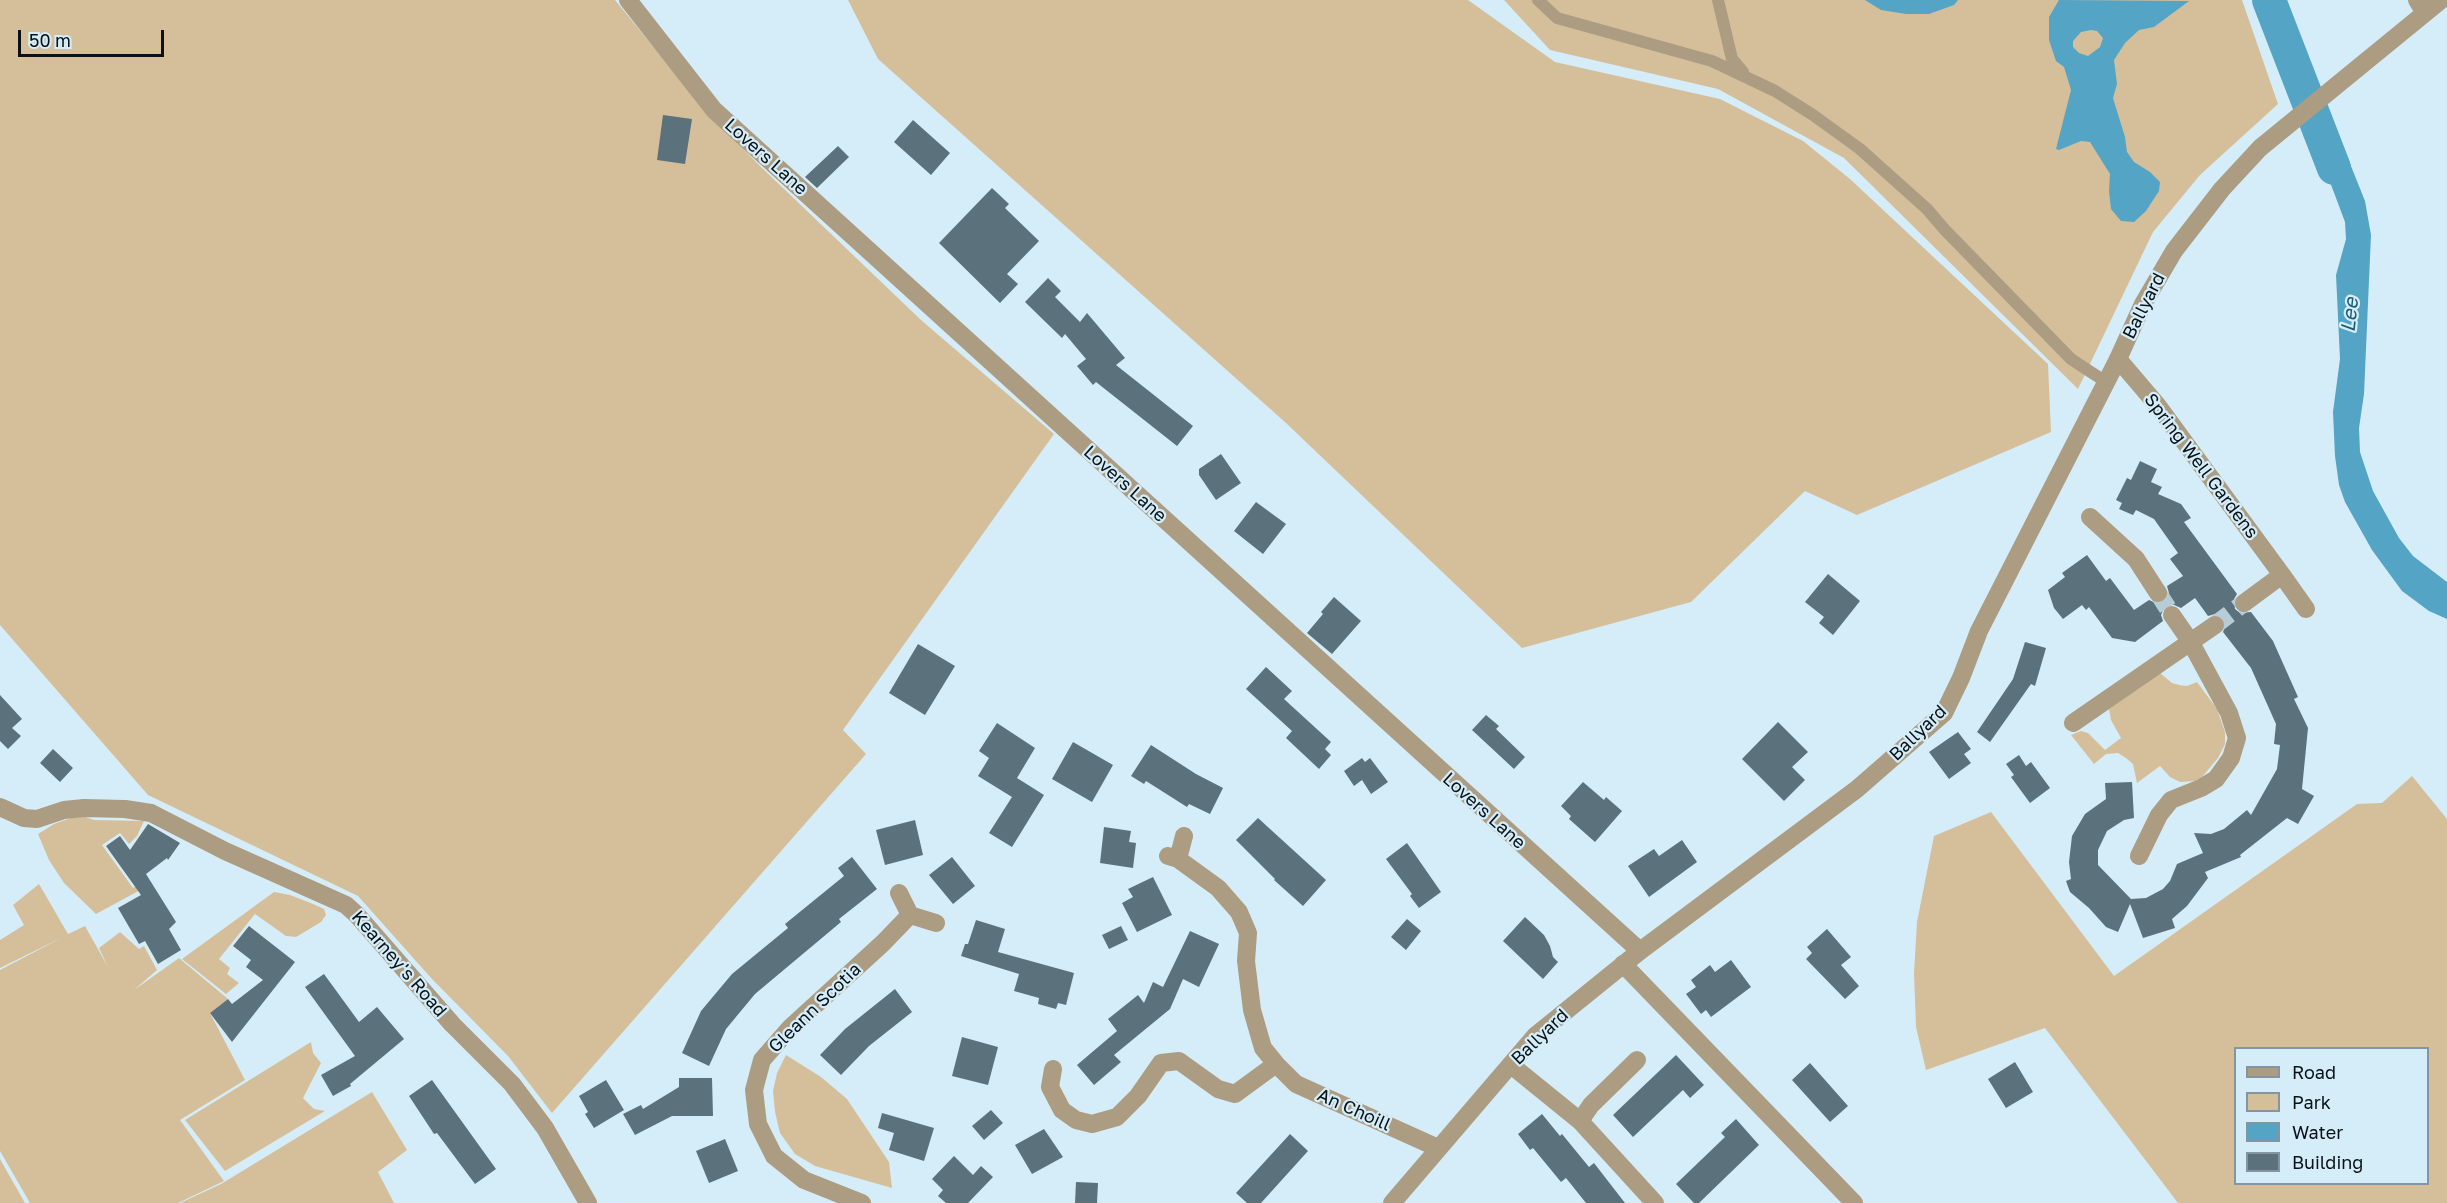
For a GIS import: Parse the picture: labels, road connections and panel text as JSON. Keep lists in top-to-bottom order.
{
  "streets": {
    "street": [
      "Lovers Lane",
      "Ballyard",
      "Spring Well Gardens",
      "Kearney's Road",
      "Gleann Scotia",
      "An Choill"
    ]
  },
  "crossings": [
    ["Lovers Lane", "Ballyard"],
    ["Ballyard", "Spring Well Gardens"],
    ["Ballyard", "An Choill"]
  ],
  "water": ["Lee"],
  "legend": [
    "Road",
    "Park",
    "Water",
    "Building"
  ],
  "scale_bar": "50 m"
}
